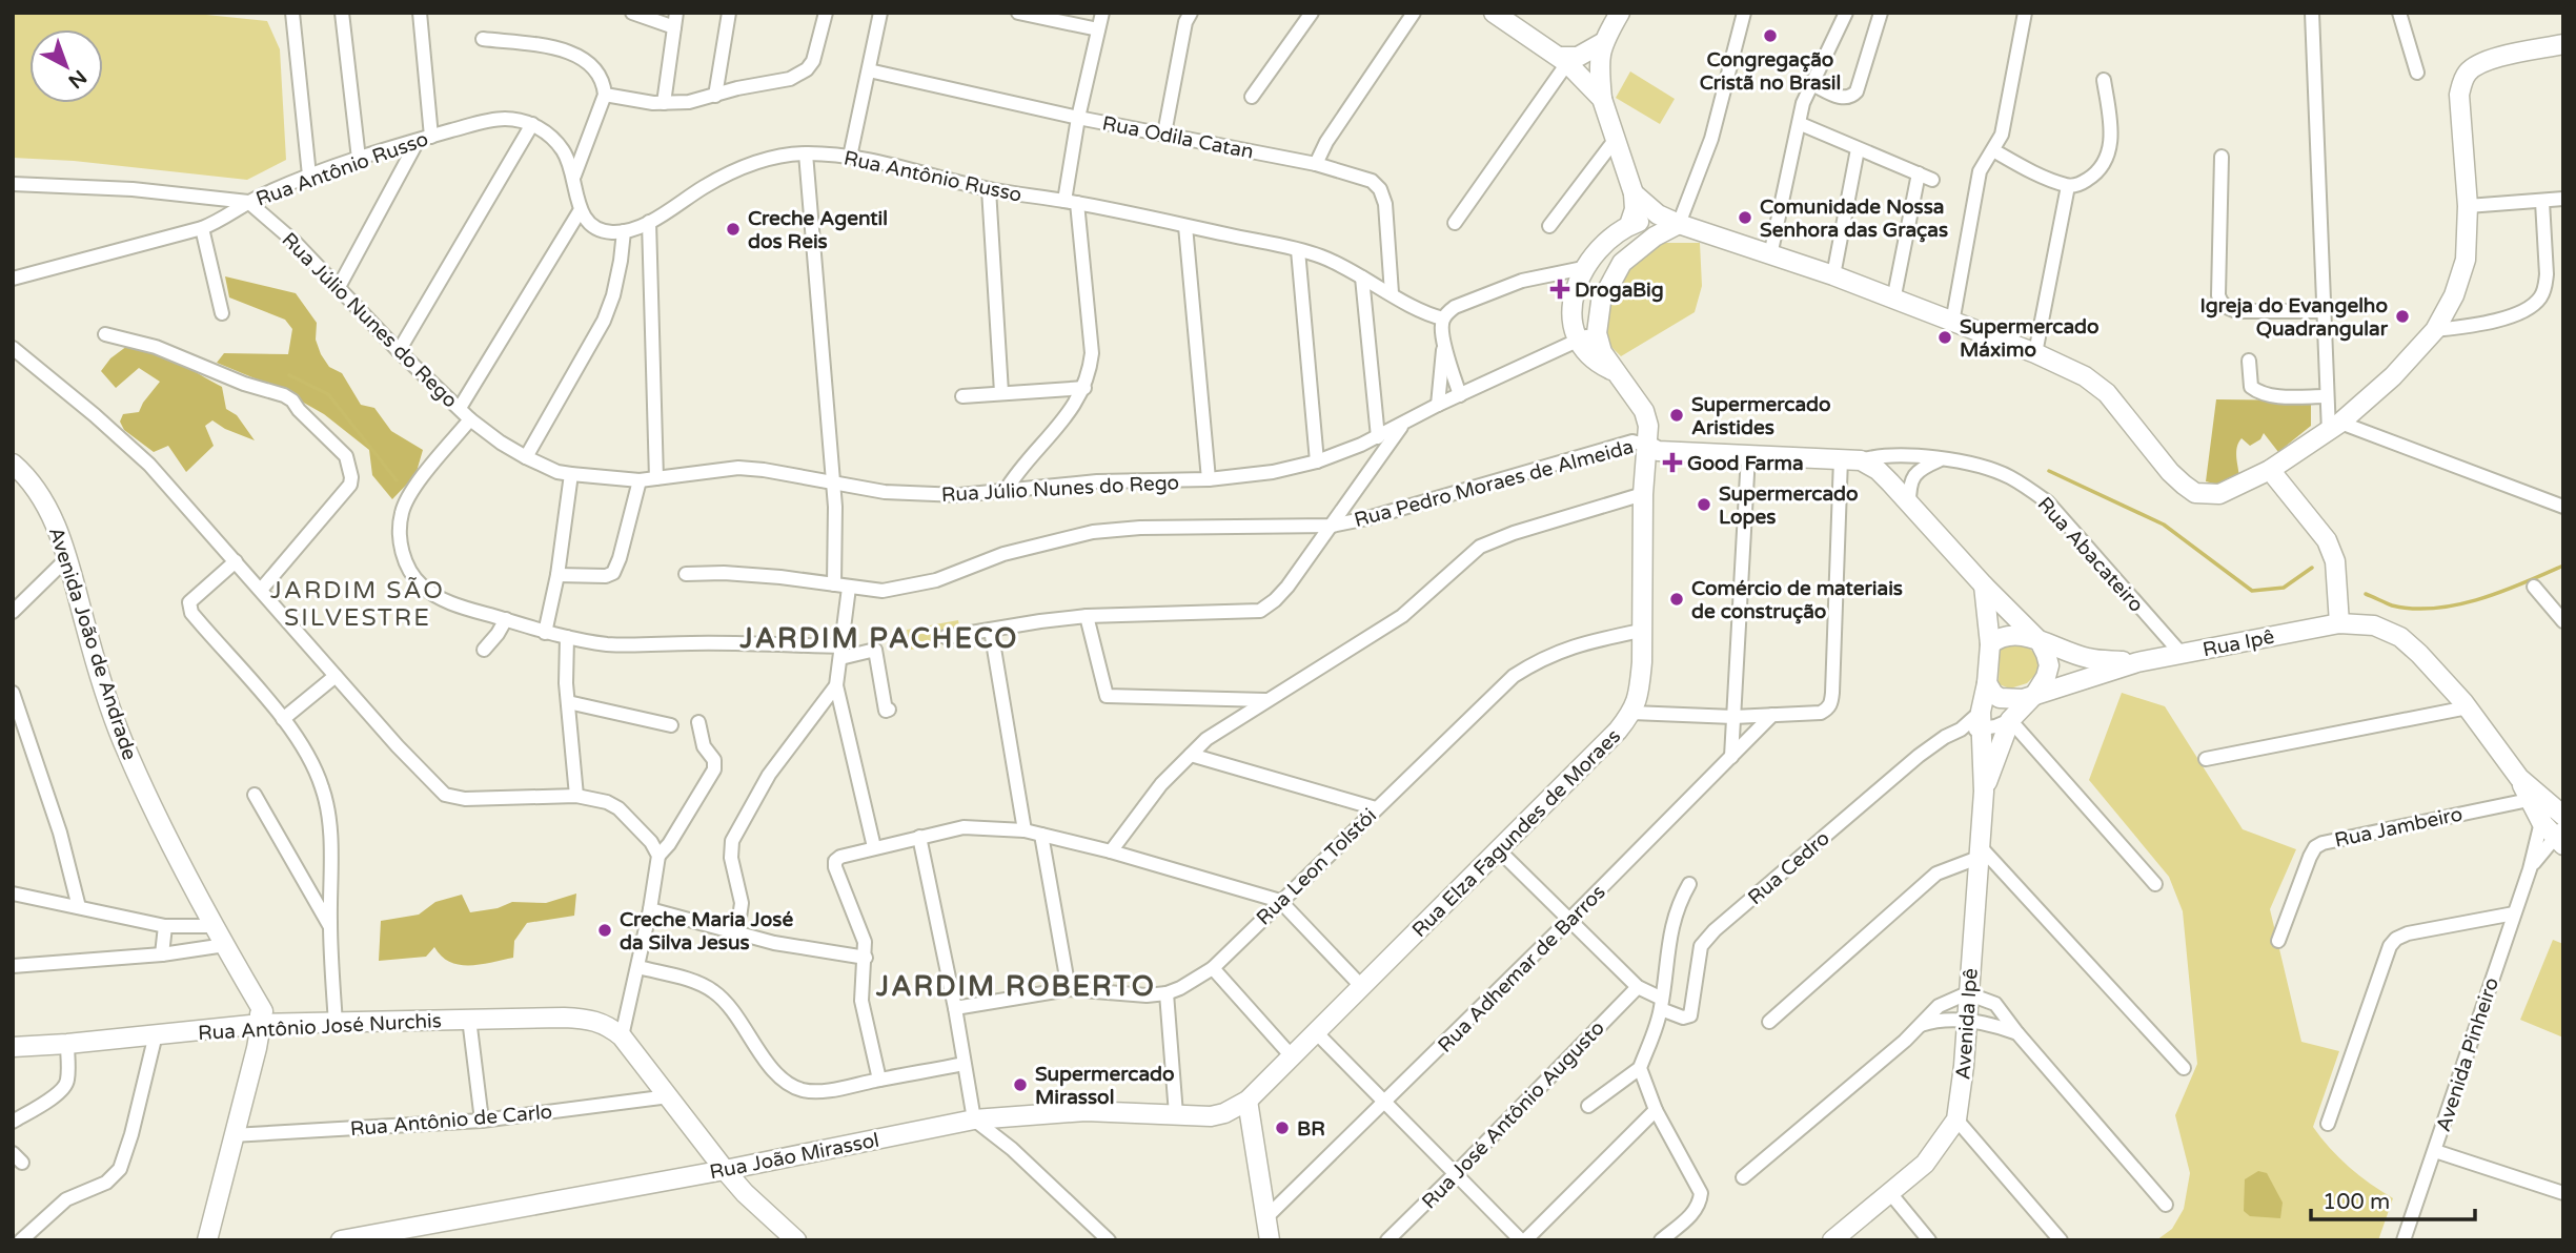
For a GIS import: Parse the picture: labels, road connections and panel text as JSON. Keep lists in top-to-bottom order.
{
  "streets": {
    "street": [
      "Rua Odila Catan",
      "Rua Antônio Russo",
      "Rua Júlio Nunes do Rego",
      "Rua Pedro Moraes de Almeida",
      "Rua Abacateiro",
      "Rua Ipê",
      "Avenida João de Andrade",
      "Rua Jambeiro",
      "Rua Elza Fagundes de Moraes",
      "Rua Leon Tolstói",
      "Rua Cedro",
      "Rua Adhemar de Barros",
      "Avenida Ipê",
      "Rua Antônio José Nurchis",
      "Avenida Pinheiro",
      "Rua José Antônio Augusto",
      "Rua Antônio de Carlo",
      "Rua João Mirassol"
    ]
  },
  "crossings": [
    ["Rua Odila Catan", "Rua Antônio Russo"],
    ["Rua Antônio Russo", "Rua Júlio Nunes do Rego"],
    ["Rua Júlio Nunes do Rego", "Rua Elza Fagundes de Moraes"],
    ["Rua Pedro Moraes de Almeida", "Rua Elza Fagundes de Moraes"],
    ["Rua Abacateiro", "Rua Ipê"],
    ["Rua Ipê", "Rua Jambeiro"],
    ["Rua Ipê", "Avenida Ipê"],
    ["Rua Ipê", "Avenida Pinheiro"],
    ["Avenida João de Andrade", "Rua Antônio José Nurchis"],
    ["Rua Elza Fagundes de Moraes", "Rua Leon Tolstói"],
    ["Rua Elza Fagundes de Moraes", "Rua João Mirassol"],
    ["Rua Cedro", "Avenida Ipê"]
  ],
  "districts": ["JARDIM SÃO SILVESTRE", "JARDIM PACHECO", "JARDIM ROBERTO"],
  "places": {
    "other": [
      "Congregação Cristã no Brasil",
      "Comunidade Nossa Senhora das Graças",
      "Creche Agentil dos Reis",
      "Igreja do Evangelho Quadrangular",
      "Supermercado Máximo",
      "Supermercado Aristides",
      "Supermercado Lopes",
      "Comércio de materiais de construção",
      "Creche Maria José da Silva Jesus",
      "Supermercado Mirassol",
      "BR"
    ],
    "health": ["DrogaBig", "Good Farma"]
  },
  "scale_bar": "100 m",
  "north": "bottom right"
}
